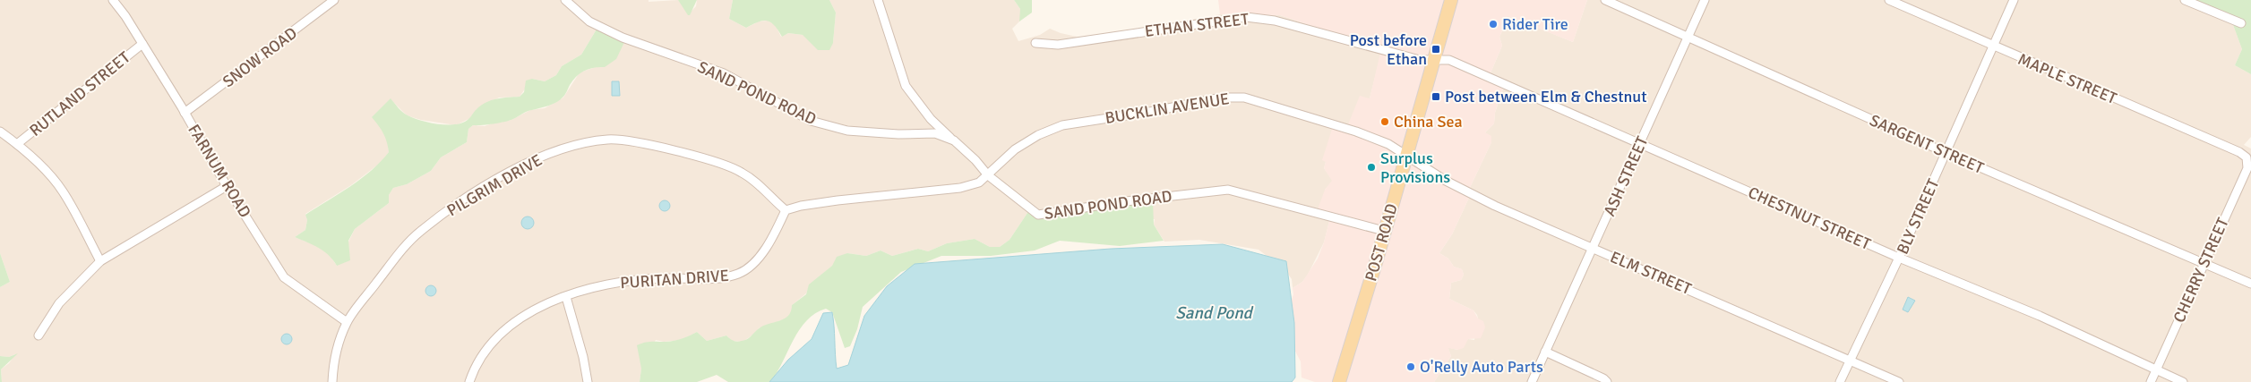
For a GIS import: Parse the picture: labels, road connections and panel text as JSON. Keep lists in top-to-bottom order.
{
  "streets": {
    "main road": ["POST ROAD"],
    "street": [
      "ETHAN STREET",
      "SNOW ROAD",
      "MAPLE STREET",
      "SAND POND ROAD",
      "RUTLAND STREET",
      "BUCKLIN AVENUE",
      "SARGENT STREET",
      "FARNUM ROAD",
      "ASH STREET",
      "PILGRIM DRIVE",
      "BLY STREET",
      "CHESTNUT STREET",
      "CHERRY STREET",
      "ELM STREET",
      "PURITAN DRIVE"
    ]
  },
  "crossings": [
    ["ETHAN STREET", "CHESTNUT STREET"],
    ["ETHAN STREET", "POST ROAD"],
    ["SNOW ROAD", "FARNUM ROAD"],
    ["MAPLE STREET", "BLY STREET"],
    ["MAPLE STREET", "CHERRY STREET"],
    ["SAND POND ROAD", "BUCKLIN AVENUE"],
    ["SAND POND ROAD", "POST ROAD"],
    ["RUTLAND STREET", "FARNUM ROAD"],
    ["BUCKLIN AVENUE", "POST ROAD"],
    ["BUCKLIN AVENUE", "ELM STREET"],
    ["SARGENT STREET", "ASH STREET"],
    ["SARGENT STREET", "BLY STREET"],
    ["SARGENT STREET", "CHERRY STREET"],
    ["FARNUM ROAD", "PILGRIM DRIVE"],
    ["ASH STREET", "CHESTNUT STREET"],
    ["ASH STREET", "ELM STREET"],
    ["PILGRIM DRIVE", "PURITAN DRIVE"],
    ["BLY STREET", "CHESTNUT STREET"],
    ["BLY STREET", "ELM STREET"],
    ["CHESTNUT STREET", "POST ROAD"],
    ["CHESTNUT STREET", "CHERRY STREET"],
    ["POST ROAD", "ELM STREET"]
  ],
  "water": ["Sand Pond"],
  "places": {
    "other": [
      "Rider Tire",
      "China Sea",
      "Surplus Provisions",
      "O'Relly Auto Parts"
    ],
    "transit": ["Post before Ethan", "Post between Elm & Chestnut"]
  }
}
